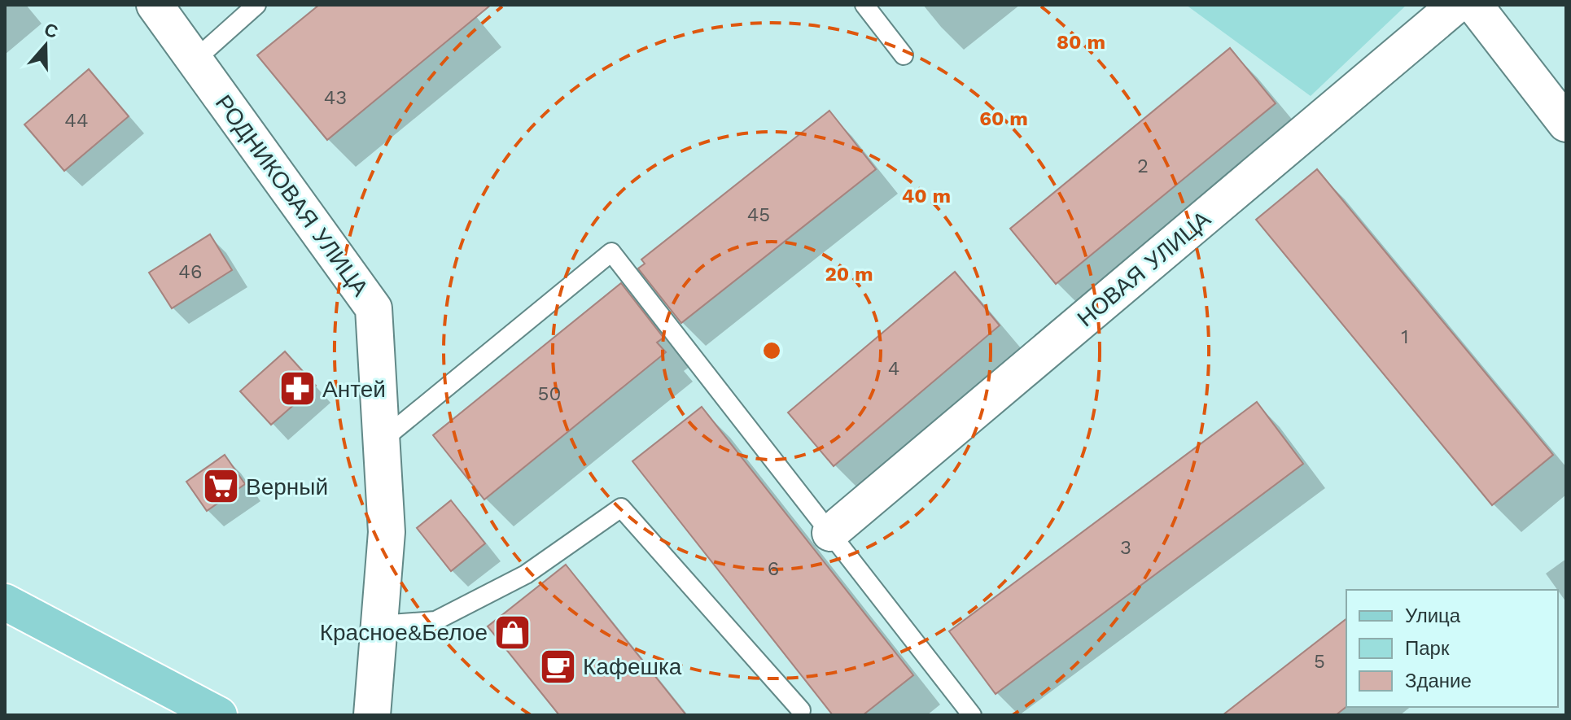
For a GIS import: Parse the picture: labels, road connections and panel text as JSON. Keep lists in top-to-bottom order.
{
  "streets": {
    "street": ["РОДНИКОВАЯ УЛИЦА", "НОВАЯ УЛИЦА"]
  },
  "places": {
    "pharmacy": ["Антей"],
    "supermarket": ["Верный"],
    "shop": ["Красное&Белое"],
    "cafe": ["Кафешка"]
  },
  "house_numbers": [
    "43",
    "44",
    "2",
    "45",
    "46",
    "1",
    "4",
    "50",
    "3",
    "6",
    "5"
  ],
  "legend": ["Улица", "Парк", "Здание"],
  "north": "top",
  "rings": [
    "80 m",
    "60 m",
    "40 m",
    "20 m"
  ]
}
